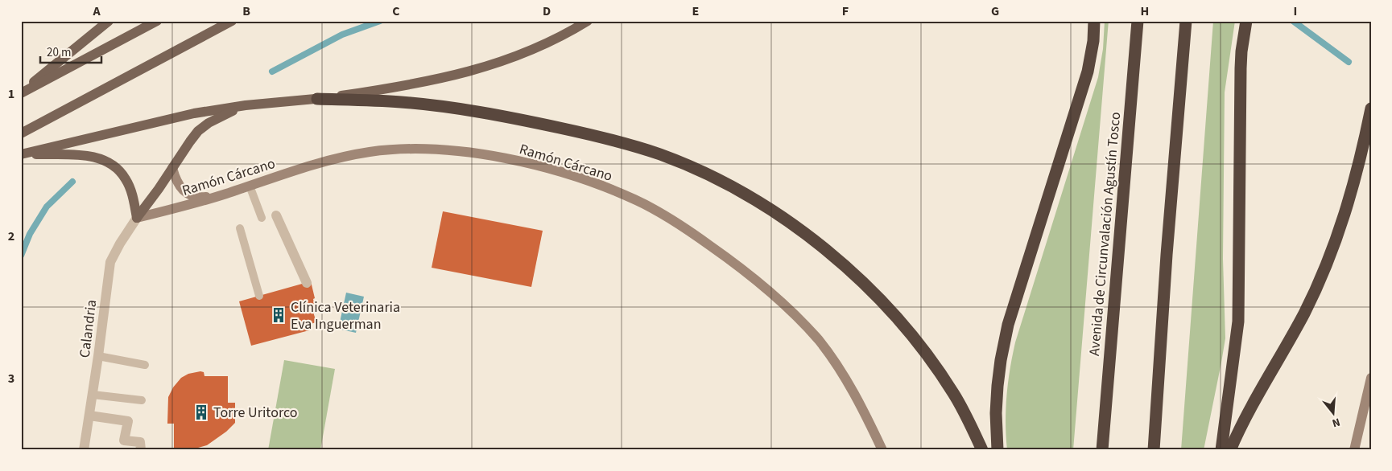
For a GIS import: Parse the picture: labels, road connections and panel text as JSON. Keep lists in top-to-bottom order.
{
  "streets": {
    "highway": ["Avenida de Circunvalación Agustín Tosco"],
    "main road": ["Ramón Cárcano"],
    "street": ["Calandria"]
  },
  "crossings": [
    ["Ramón Cárcano", "Calandria"]
  ],
  "places": {
    "building": ["Clínica Veterinaria Eva Inguerman", "Torre Uritorco"]
  },
  "scale_bar": "20 m",
  "north": "bottom",
  "grid": {
    "columns": [
      "A",
      "B",
      "C",
      "D",
      "E",
      "F",
      "G",
      "H",
      "I"
    ],
    "rows": ["1", "2", "3"]
  }
}
